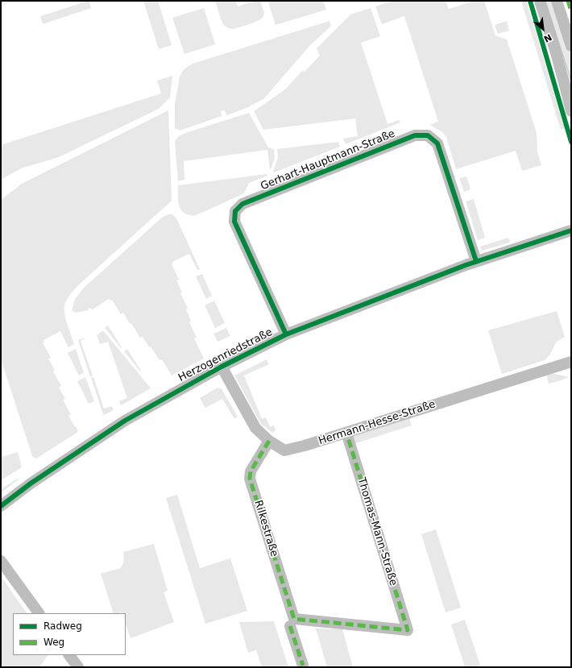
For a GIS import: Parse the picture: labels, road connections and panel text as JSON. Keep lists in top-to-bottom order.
{
  "streets": {
    "street": [
      "Gerhart-Hauptmann-Straße",
      "Herzogenriedstraße",
      "Hermann-Hesse-Straße",
      "Rilkestraße",
      "Thomas-Mann-Straße"
    ]
  },
  "crossings": [
    ["Gerhart-Hauptmann-Straße", "Herzogenriedstraße"],
    ["Herzogenriedstraße", "Hermann-Hesse-Straße"],
    ["Hermann-Hesse-Straße", "Rilkestraße"],
    ["Hermann-Hesse-Straße", "Thomas-Mann-Straße"],
    ["Rilkestraße", "Thomas-Mann-Straße"]
  ],
  "legend": ["Radweg", "Weg"],
  "north": "bottom right"
}
